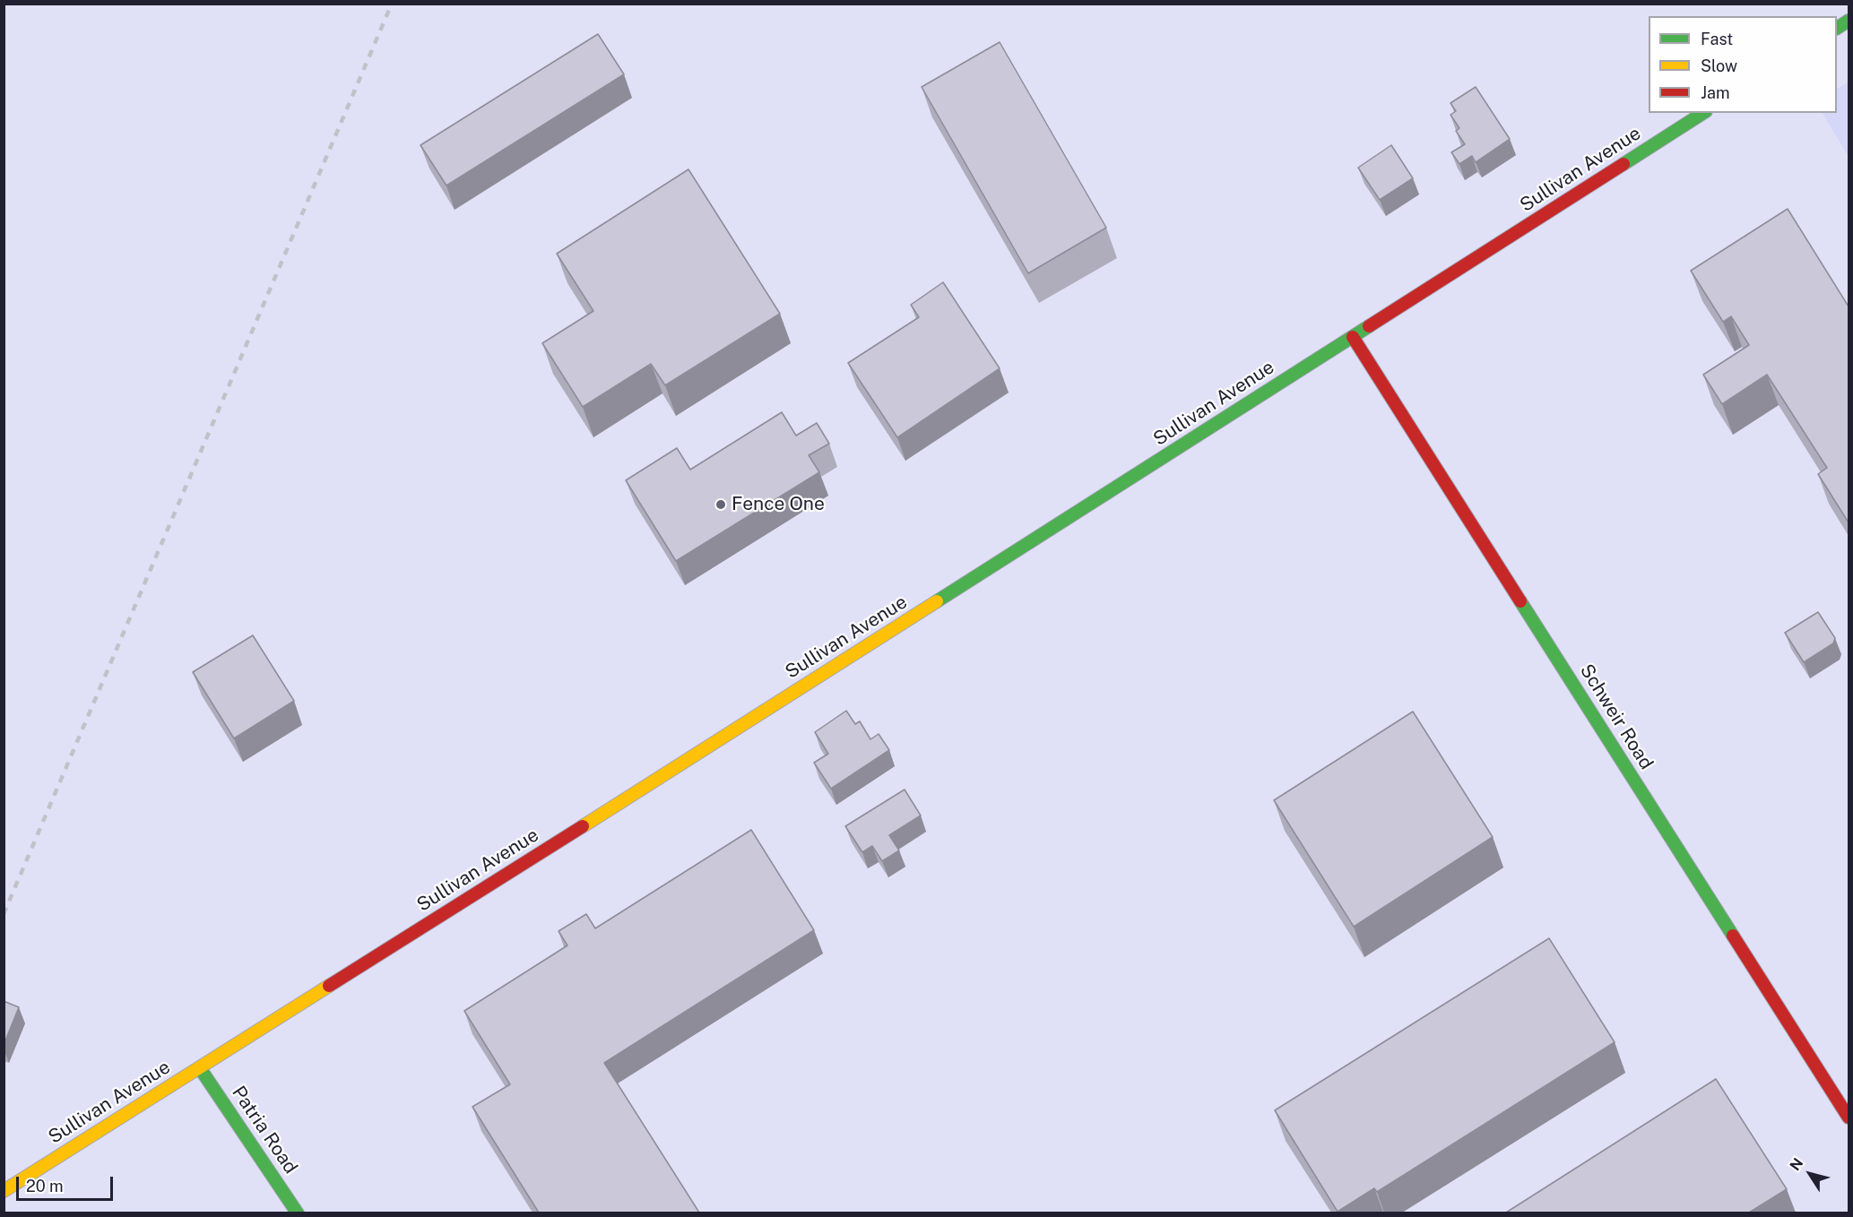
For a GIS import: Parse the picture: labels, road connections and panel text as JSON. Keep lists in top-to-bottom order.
{
  "streets": {
    "main road": ["Sullivan Avenue", "Schweir Road", "Patria Road"]
  },
  "crossings": [
    ["Sullivan Avenue", "Schweir Road"],
    ["Sullivan Avenue", "Patria Road"]
  ],
  "places": ["Fence One"],
  "legend": ["Fast", "Slow", "Jam"],
  "scale_bar": "20 m",
  "north": "top left"
}
